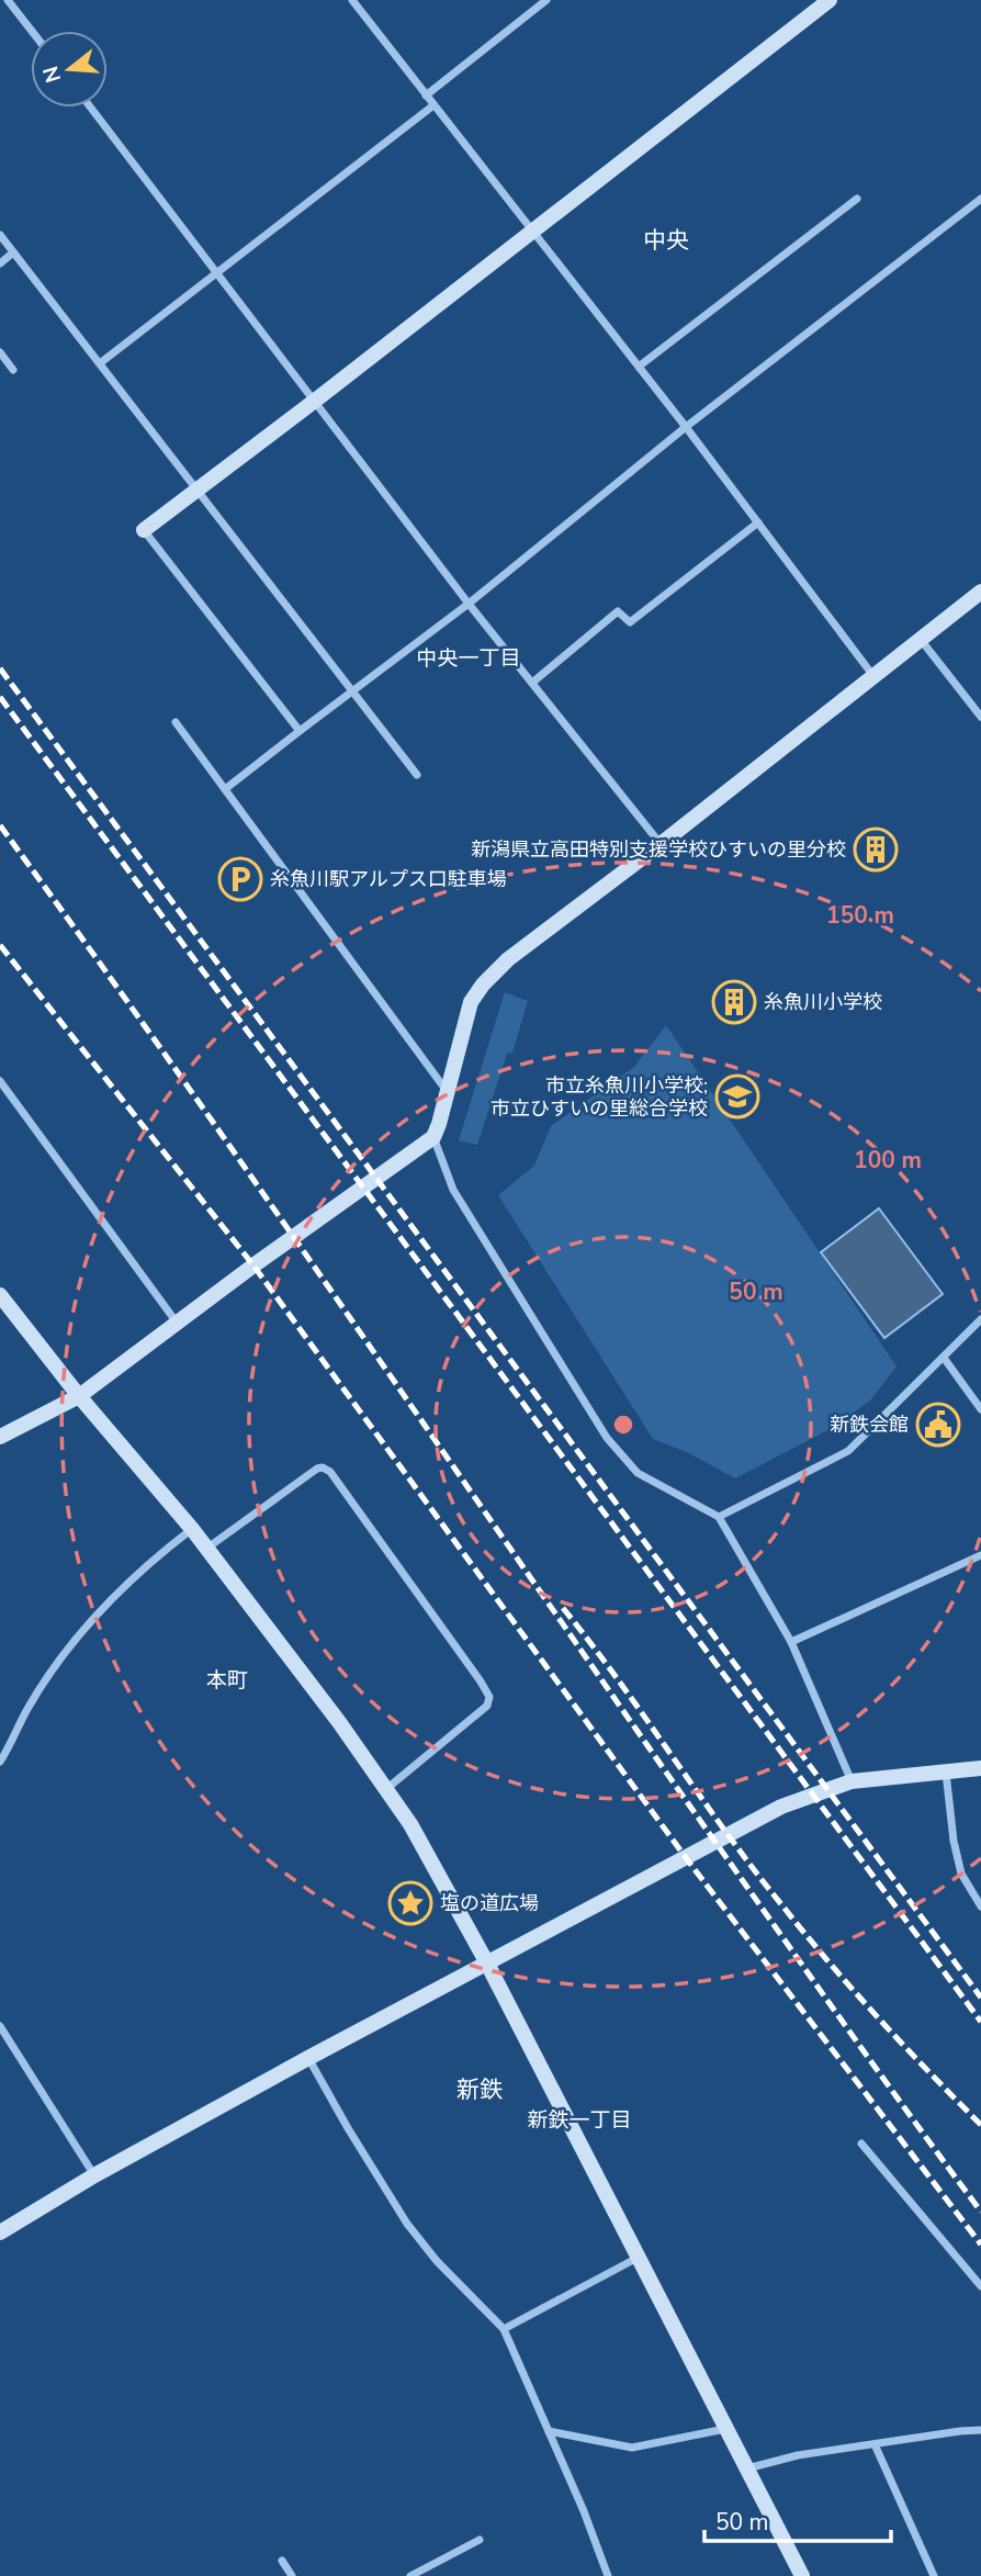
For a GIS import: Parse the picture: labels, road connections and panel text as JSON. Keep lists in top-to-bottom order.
{
  "districts": [
    "中央",
    "中央一丁目",
    "本町",
    "新鉄",
    "新鉄一丁目"
  ],
  "places": {
    "building": ["新潟県立高田特別支援学校ひすいの里分校", "糸魚川小学校"],
    "parking": ["糸魚川駅アルプス口駐車場"],
    "school or university": ["市立糸魚川小学校; 市立ひすいの里総合学校"],
    "public building": ["新鉄会館"],
    "place": ["塩の道広場"]
  },
  "scale_bar": "50 m",
  "north": "left",
  "rings": ["150 m", "100 m", "50 m"]
}
